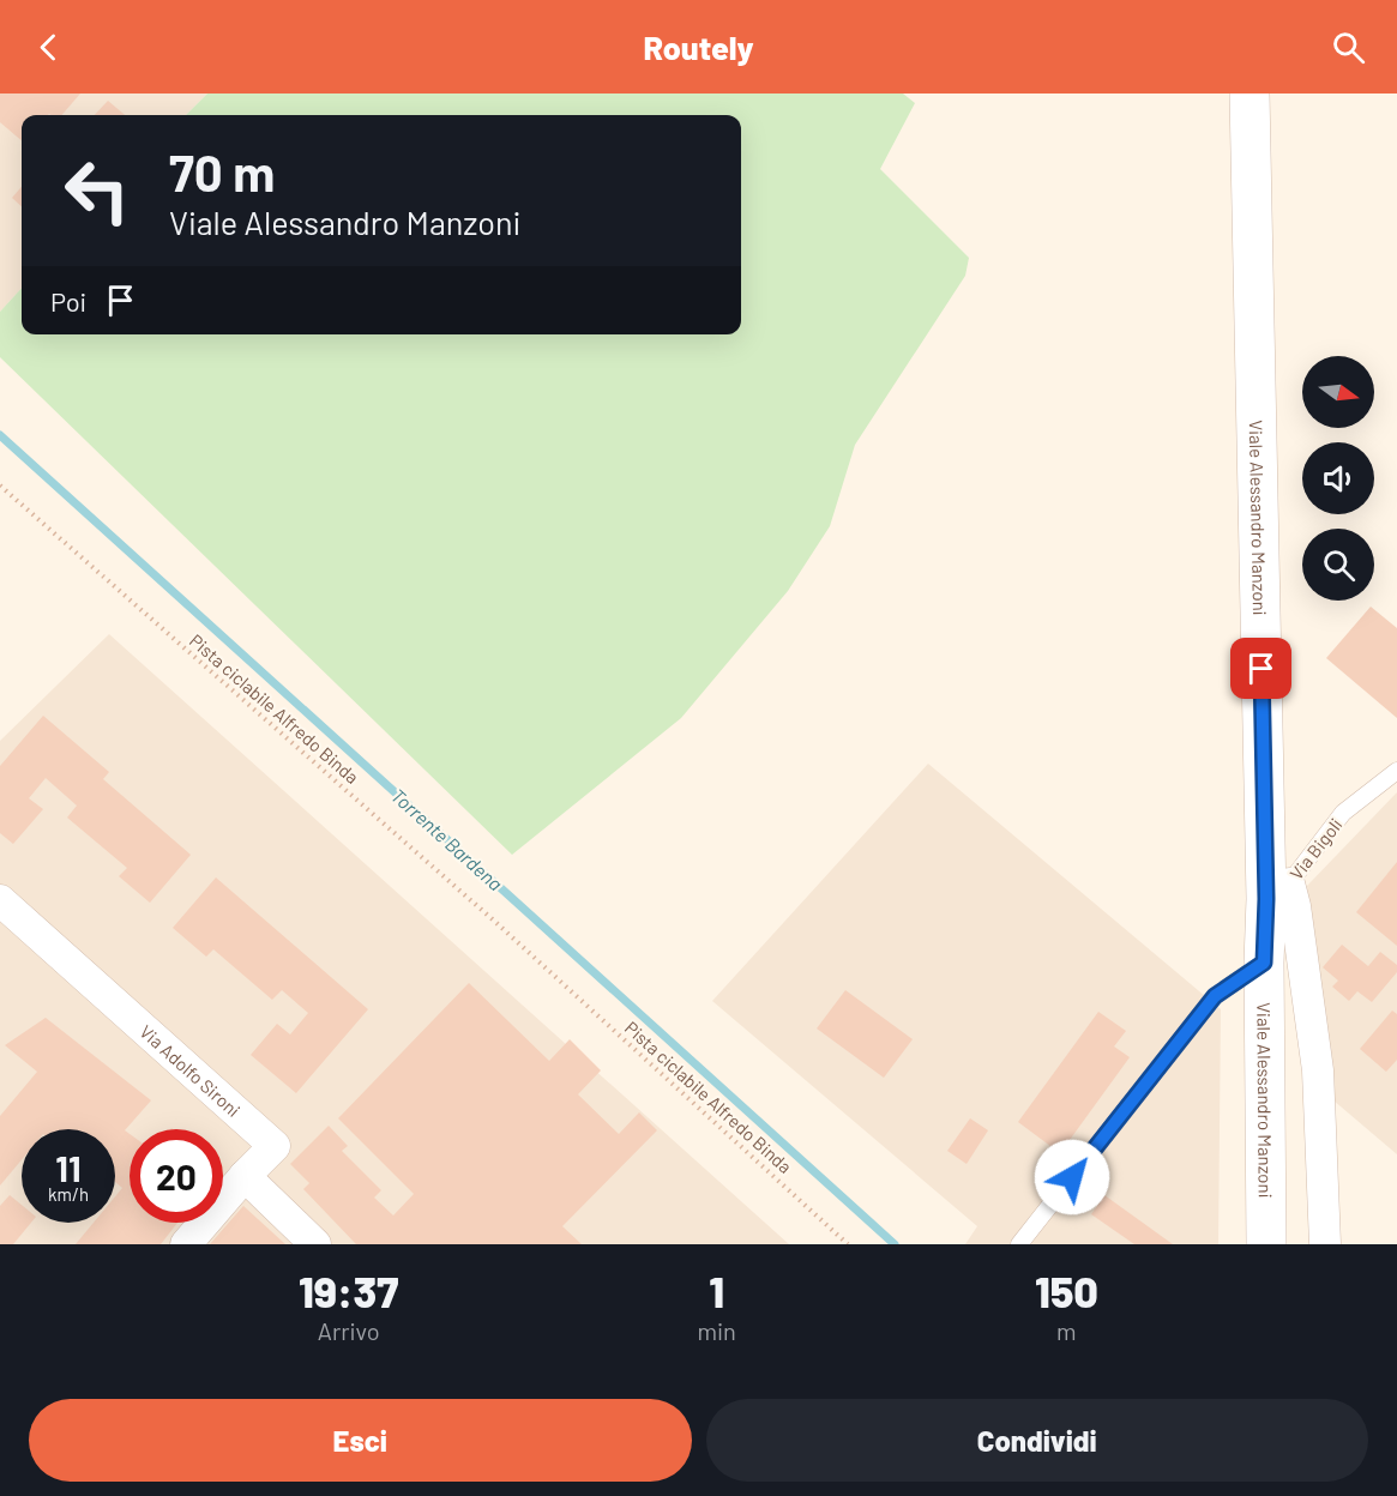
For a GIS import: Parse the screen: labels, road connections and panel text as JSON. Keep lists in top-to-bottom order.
{
  "streets": {
    "street": ["Viale Alessandro Manzoni", "Via Adolfo Sironi"],
    "lane": ["Via Bigoli"],
    "path": ["Pista ciclabile Alfredo Binda"]
  },
  "crossings": [
    ["Viale Alessandro Manzoni", "Via Bigoli"]
  ],
  "water": ["Torrente Bardena"],
  "north": "right",
  "page": {
    "header": "Routely",
    "turn": ["70 m", "Viale Alessandro Manzoni"],
    "then": "Poi",
    "speed": "11 km/h",
    "limit": "20",
    "eta": [
      "19:37",
      "Arrivo",
      "1",
      "min",
      "150",
      "m"
    ],
    "buttons": ["Esci", "Condividi"]
  }
}
